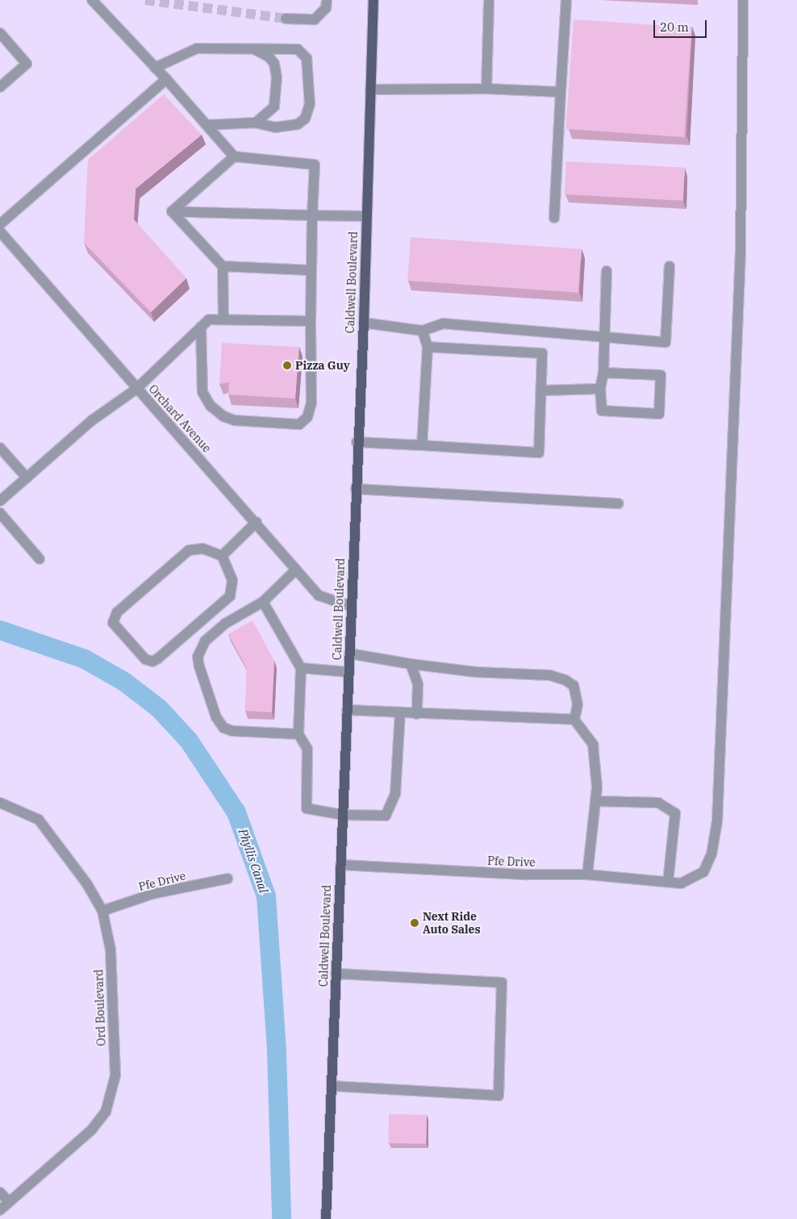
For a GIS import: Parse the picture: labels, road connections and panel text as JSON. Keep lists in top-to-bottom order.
{
  "streets": {
    "main road": ["Caldwell Boulevard"],
    "street": ["Orchard Avenue", "Pfe Drive", "Ord Boulevard"]
  },
  "crossings": [
    ["Caldwell Boulevard", "Orchard Avenue"],
    ["Caldwell Boulevard", "Pfe Drive"],
    ["Pfe Drive", "Ord Boulevard"]
  ],
  "water": ["Phyllis Canal"],
  "places": ["Pizza Guy", "Next Ride Auto Sales"],
  "scale_bar": "20 m"
}
